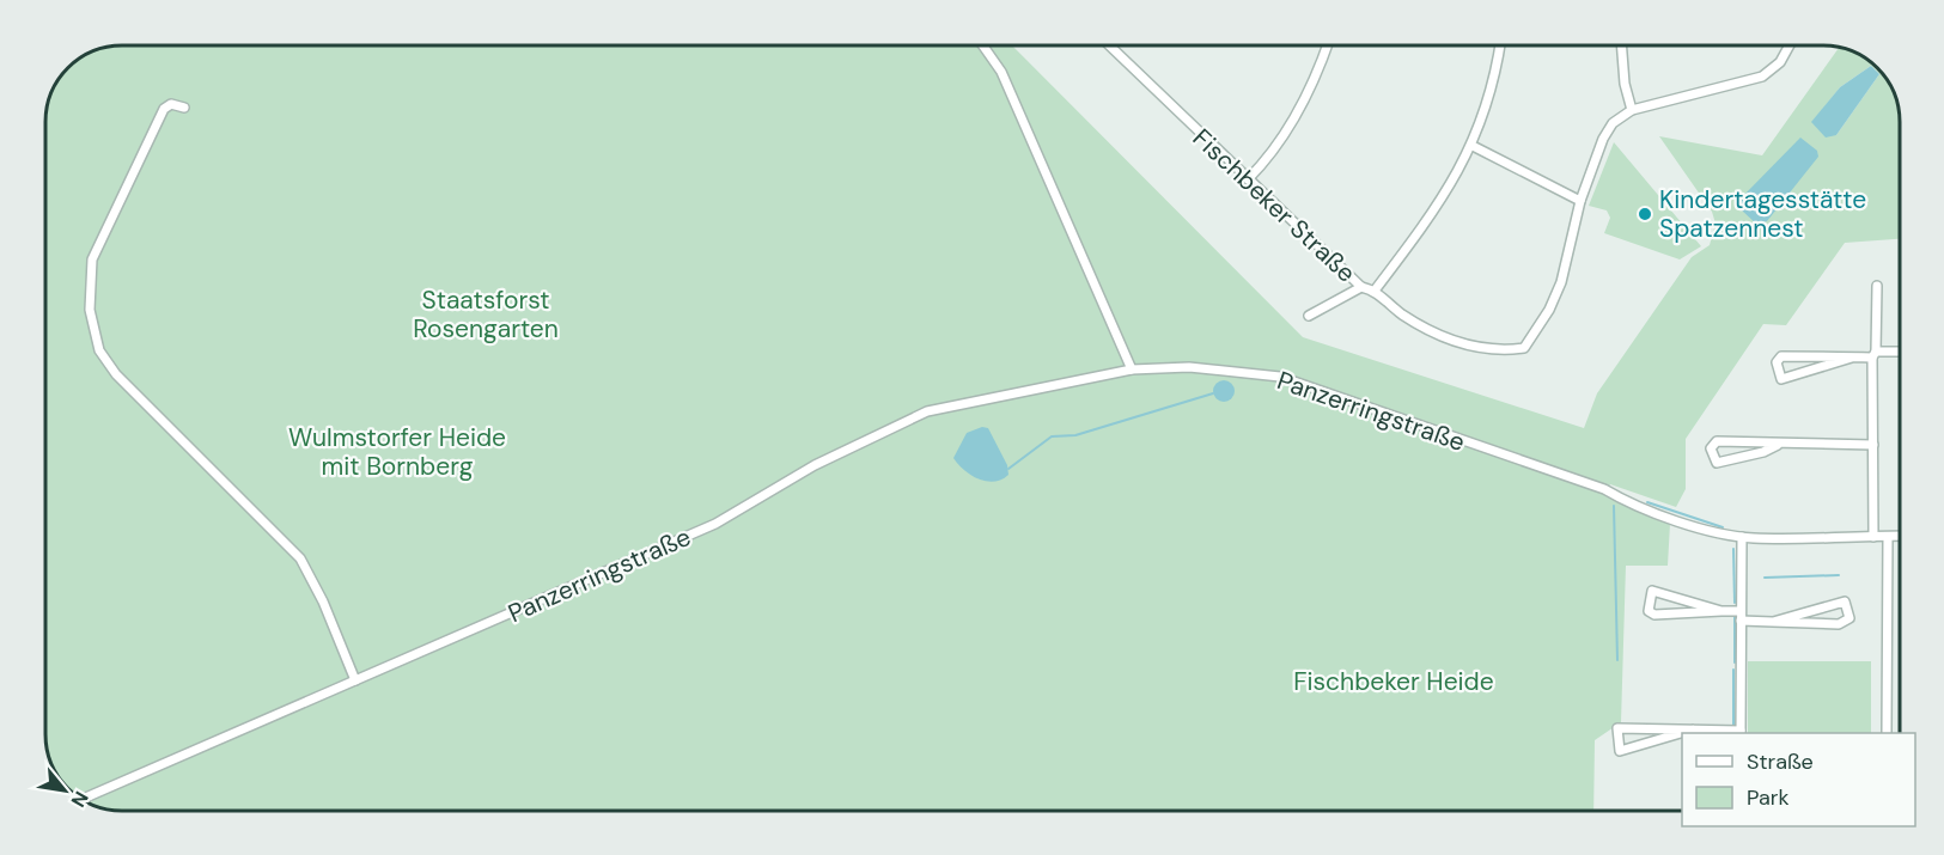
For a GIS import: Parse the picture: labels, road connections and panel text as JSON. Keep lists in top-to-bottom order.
{
  "streets": {
    "street": ["Fischbeker Straße", "Panzerringstraße"]
  },
  "parks": ["Staatsforst Rosengarten", "Wulmstorfer Heide mit Bornberg", "Fischbeker Heide"],
  "places": ["Kindertagesstätte Spatzennest"],
  "legend": ["Straße", "Park"],
  "north": "bottom right"
}
